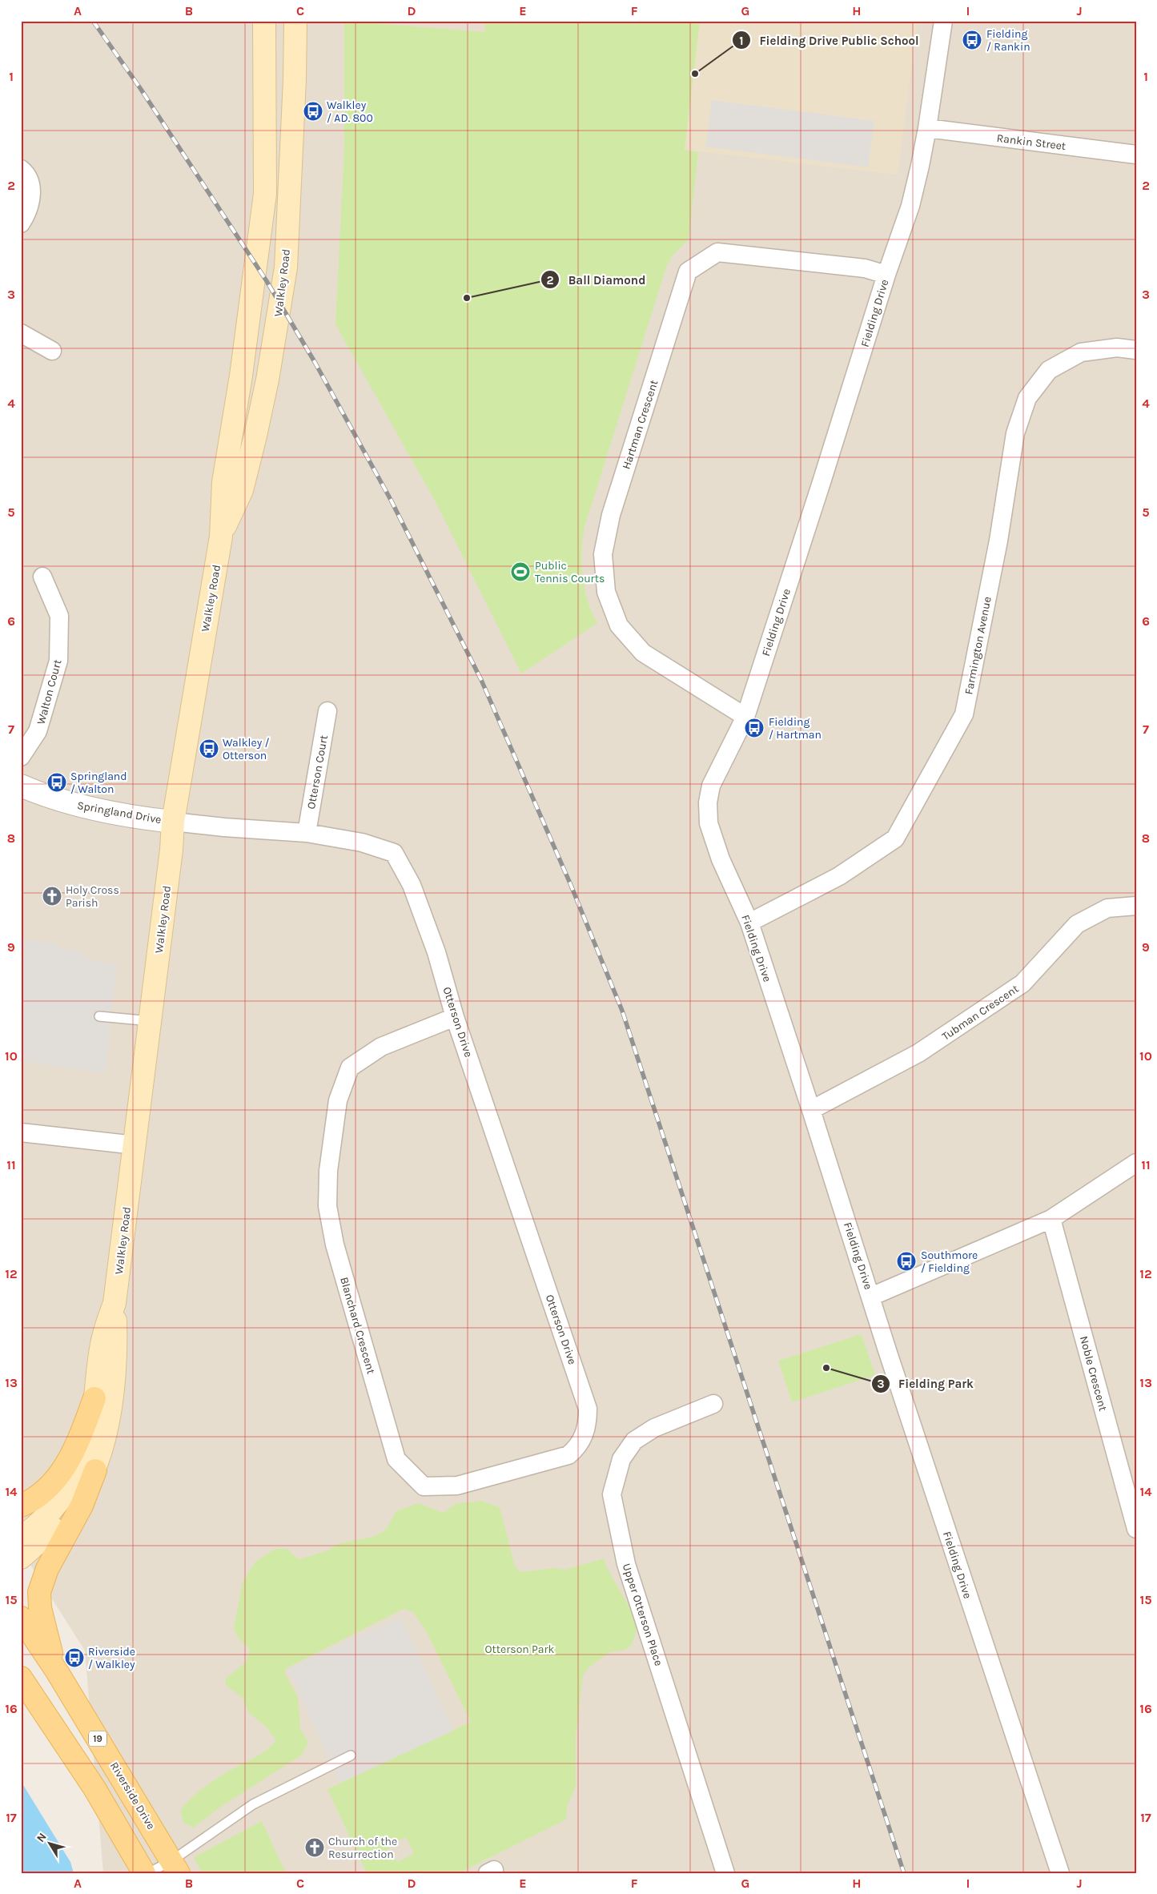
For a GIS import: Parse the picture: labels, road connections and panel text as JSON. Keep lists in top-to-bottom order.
{
  "streets": {
    "main road": ["Walkley Road", "19", "Riverside Drive"],
    "street": [
      "Rankin Street",
      "Fielding Drive",
      "Hartman Crescent",
      "Farmington Avenue",
      "Walton Court",
      "Otterson Court",
      "Springland Drive",
      "Tubman Crescent",
      "Otterson Drive",
      "Blanchard Crescent",
      "Noble Crescent",
      "Upper Otterson Place"
    ]
  },
  "crossings": [
    ["Rankin Street", "Fielding Drive"],
    ["Walkley Road", "Springland Drive"],
    ["Walkley Road", "Otterson Drive"],
    ["Fielding Drive", "Hartman Crescent"],
    ["Fielding Drive", "Farmington Avenue"],
    ["Fielding Drive", "Tubman Crescent"],
    ["Otterson Court", "Otterson Drive"],
    ["Springland Drive", "Otterson Drive"],
    ["Otterson Drive", "Blanchard Crescent"]
  ],
  "parks": ["Otterson Park"],
  "places": {
    "bus stop": [
      "Fielding / Rankin",
      "Walkley / AD. 800",
      "Fielding / Hartman",
      "Walkley / Otterson",
      "Springland / Walton",
      "Southmore / Fielding",
      "Riverside / Walkley"
    ],
    "other": ["Fielding Drive Public School", "Ball Diamond", "Fielding Park"],
    "sports": ["Public Tennis Courts"],
    "church": ["Holy Cross Parish", "Church of the Resurrection"]
  },
  "north": "top left",
  "grid": {
    "columns": [
      "A",
      "B",
      "C",
      "D",
      "E",
      "F",
      "G",
      "H",
      "I",
      "J"
    ],
    "rows": [
      "1",
      "2",
      "3",
      "4",
      "5",
      "6",
      "7",
      "8",
      "9",
      "10",
      "11",
      "12",
      "13",
      "14",
      "15",
      "16",
      "17"
    ]
  }
}
